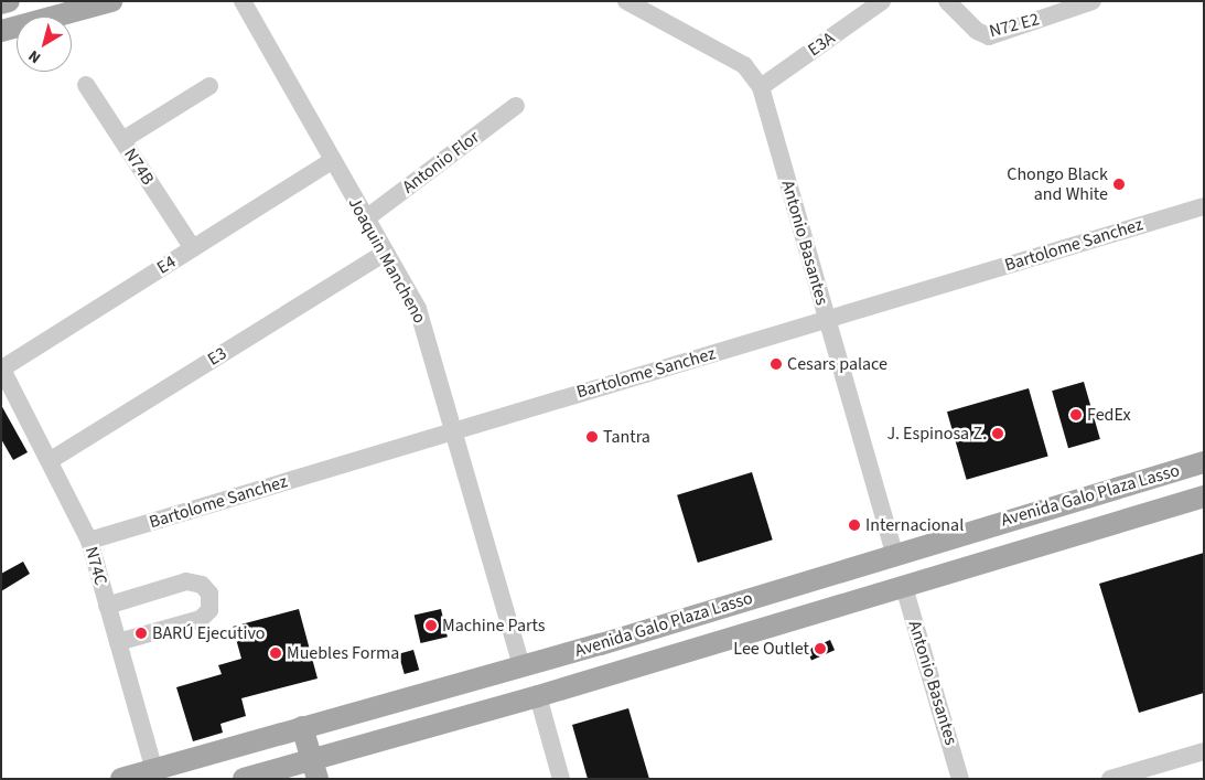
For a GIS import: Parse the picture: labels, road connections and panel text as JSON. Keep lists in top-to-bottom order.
{
  "streets": {
    "main road": ["Avenida Galo Plaza Lasso"],
    "street": [
      "N72 E2",
      "E3A",
      "Antonio Flor",
      "N74B",
      "Antonio Basantes",
      "Bartolome Sanchez",
      "Joaquin Mancheno",
      "E4",
      "E3",
      "N74C"
    ]
  },
  "crossings": [
    ["E3A", "Antonio Basantes"],
    ["Antonio Flor", "Joaquin Mancheno"],
    ["N74B", "E4"],
    ["Antonio Basantes", "Bartolome Sanchez"],
    ["Antonio Basantes", "Avenida Galo Plaza Lasso"],
    ["Bartolome Sanchez", "Joaquin Mancheno"],
    ["Bartolome Sanchez", "N74C"],
    ["Joaquin Mancheno", "E4"],
    ["Joaquin Mancheno", "E3"],
    ["Joaquin Mancheno", "Avenida Galo Plaza Lasso"],
    ["E4", "N74C"],
    ["E3", "N74C"],
    ["Avenida Galo Plaza Lasso", "N74C"]
  ],
  "places": [
    "Chongo Black and White",
    "Cesars palace",
    "FedEx",
    "J. Espinosa Z.",
    "Tantra",
    "Internacional",
    "Machine Parts",
    "BARÚ Ejecutivo",
    "Lee Outlet",
    "Muebles Forma"
  ],
  "north": "bottom left"
}
